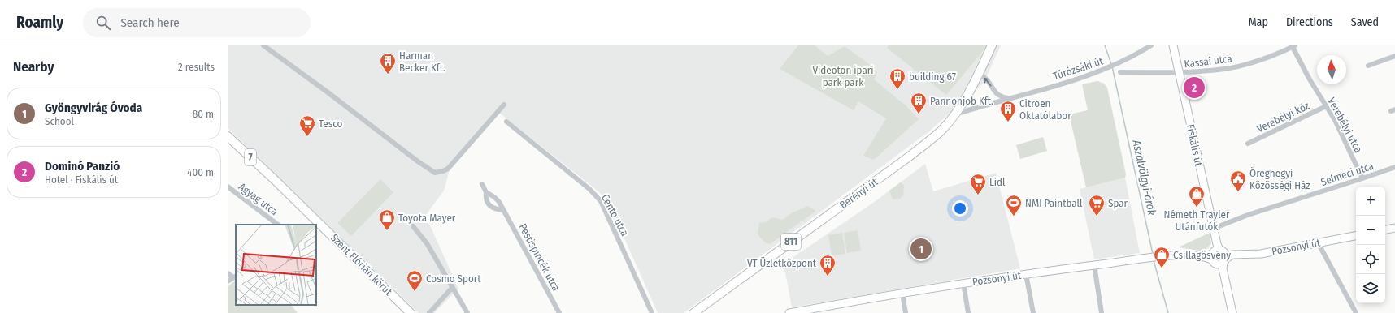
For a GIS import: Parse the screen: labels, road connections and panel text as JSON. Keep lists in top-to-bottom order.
{
  "streets": {
    "main road": [
      "7",
      "Berényi út",
      "811",
      "Szent Flórián körút"
    ],
    "street": [
      "Kassai utca",
      "Túrózsáki út",
      "Verebélyi köz",
      "Verebélyi utca",
      "Fiskális út",
      "Selmeci utca",
      "Agyag utca",
      "Cento utca",
      "Pozsonyi út",
      "Pestispincék utca"
    ]
  },
  "crossings": [
    ["Kassai utca", "Verebélyi utca"],
    ["Kassai utca", "Fiskális út"],
    ["Túrózsáki út", "Berényi út"],
    ["Verebélyi köz", "Verebélyi utca"],
    ["Verebélyi utca", "Selmeci utca"],
    ["Fiskális út", "Selmeci utca"],
    ["Fiskális út", "Pozsonyi út"]
  ],
  "water": ["Aszalvölgyi-árok"],
  "parks": ["Videoton ipari park park"],
  "places": {
    "building": [
      "Harman Becker Kft.",
      "building 67",
      "Pannonjob Kft.",
      "Citroen Oktatólabor",
      "VT Üzletközpont"
    ],
    "supermarket": ["Tesco", "Lidl", "Spar"],
    "public building": ["Öreghegyi Közösségi Ház"],
    "shop": ["Németh Trayler Utánfutók", "Toyota Mayer", "Csillagösvény"],
    "sports": ["NMI Paintball", "Cosmo Sport"]
  },
  "north": "top",
  "page": {
    "header": "Roamly",
    "search": "Search here",
    "nav": ["Map", "Directions", "Saved"],
    "heading": ["Nearby", "2 results"],
    "pins": ["2", "1"],
    "list": [
      {
        "mark": "1",
        "name": "Gyöngyvirág Óvoda",
        "note": "School",
        "value": "80 m"
      },
      {
        "mark": "2",
        "name": "Dominó Panzió",
        "note": "Hotel · Fiskális út",
        "value": "400 m"
      }
    ],
    "map_buttons": ["+", "−"]
  }
}
